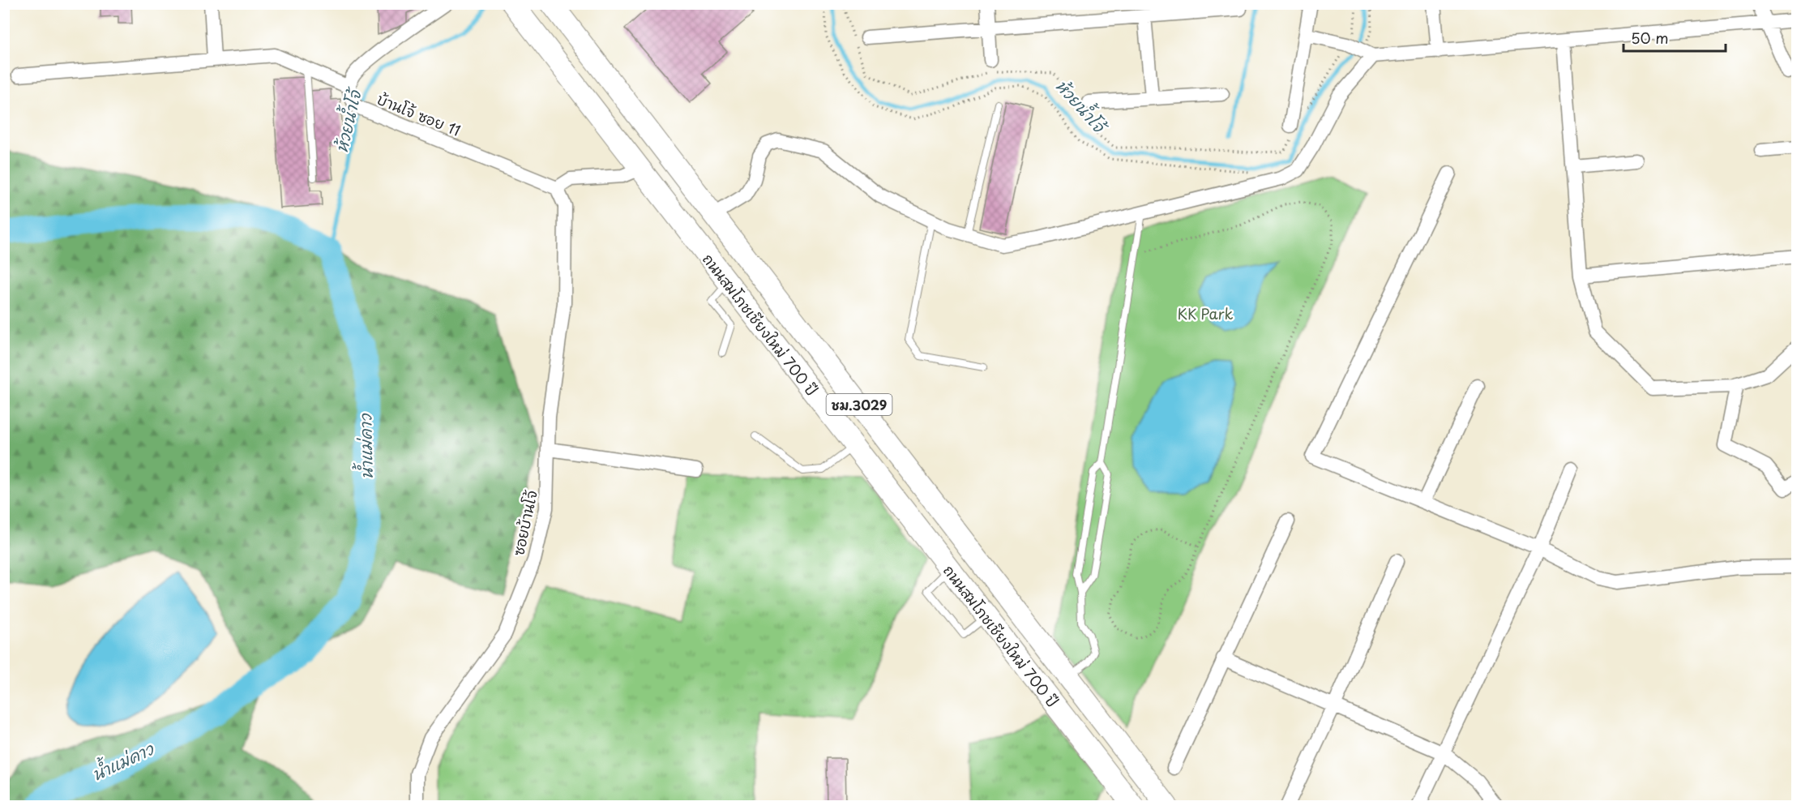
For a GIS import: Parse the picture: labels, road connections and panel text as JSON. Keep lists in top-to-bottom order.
{
  "streets": {
    "main road": ["ถนนสมโภชเชียงใหม่ 700 ปี", "ชม.3029"],
    "street": ["บ้านโจ้ ซอย 11", "ซอยบ้านโจ้"]
  },
  "crossings": [
    ["บ้านโจ้ ซอย 11", "ซอยบ้านโจ้"]
  ],
  "water": ["ห้วยน้ำโจ้", "น้ำแม่คาว"],
  "parks": ["KK Park"],
  "scale_bar": "50 m"
}
